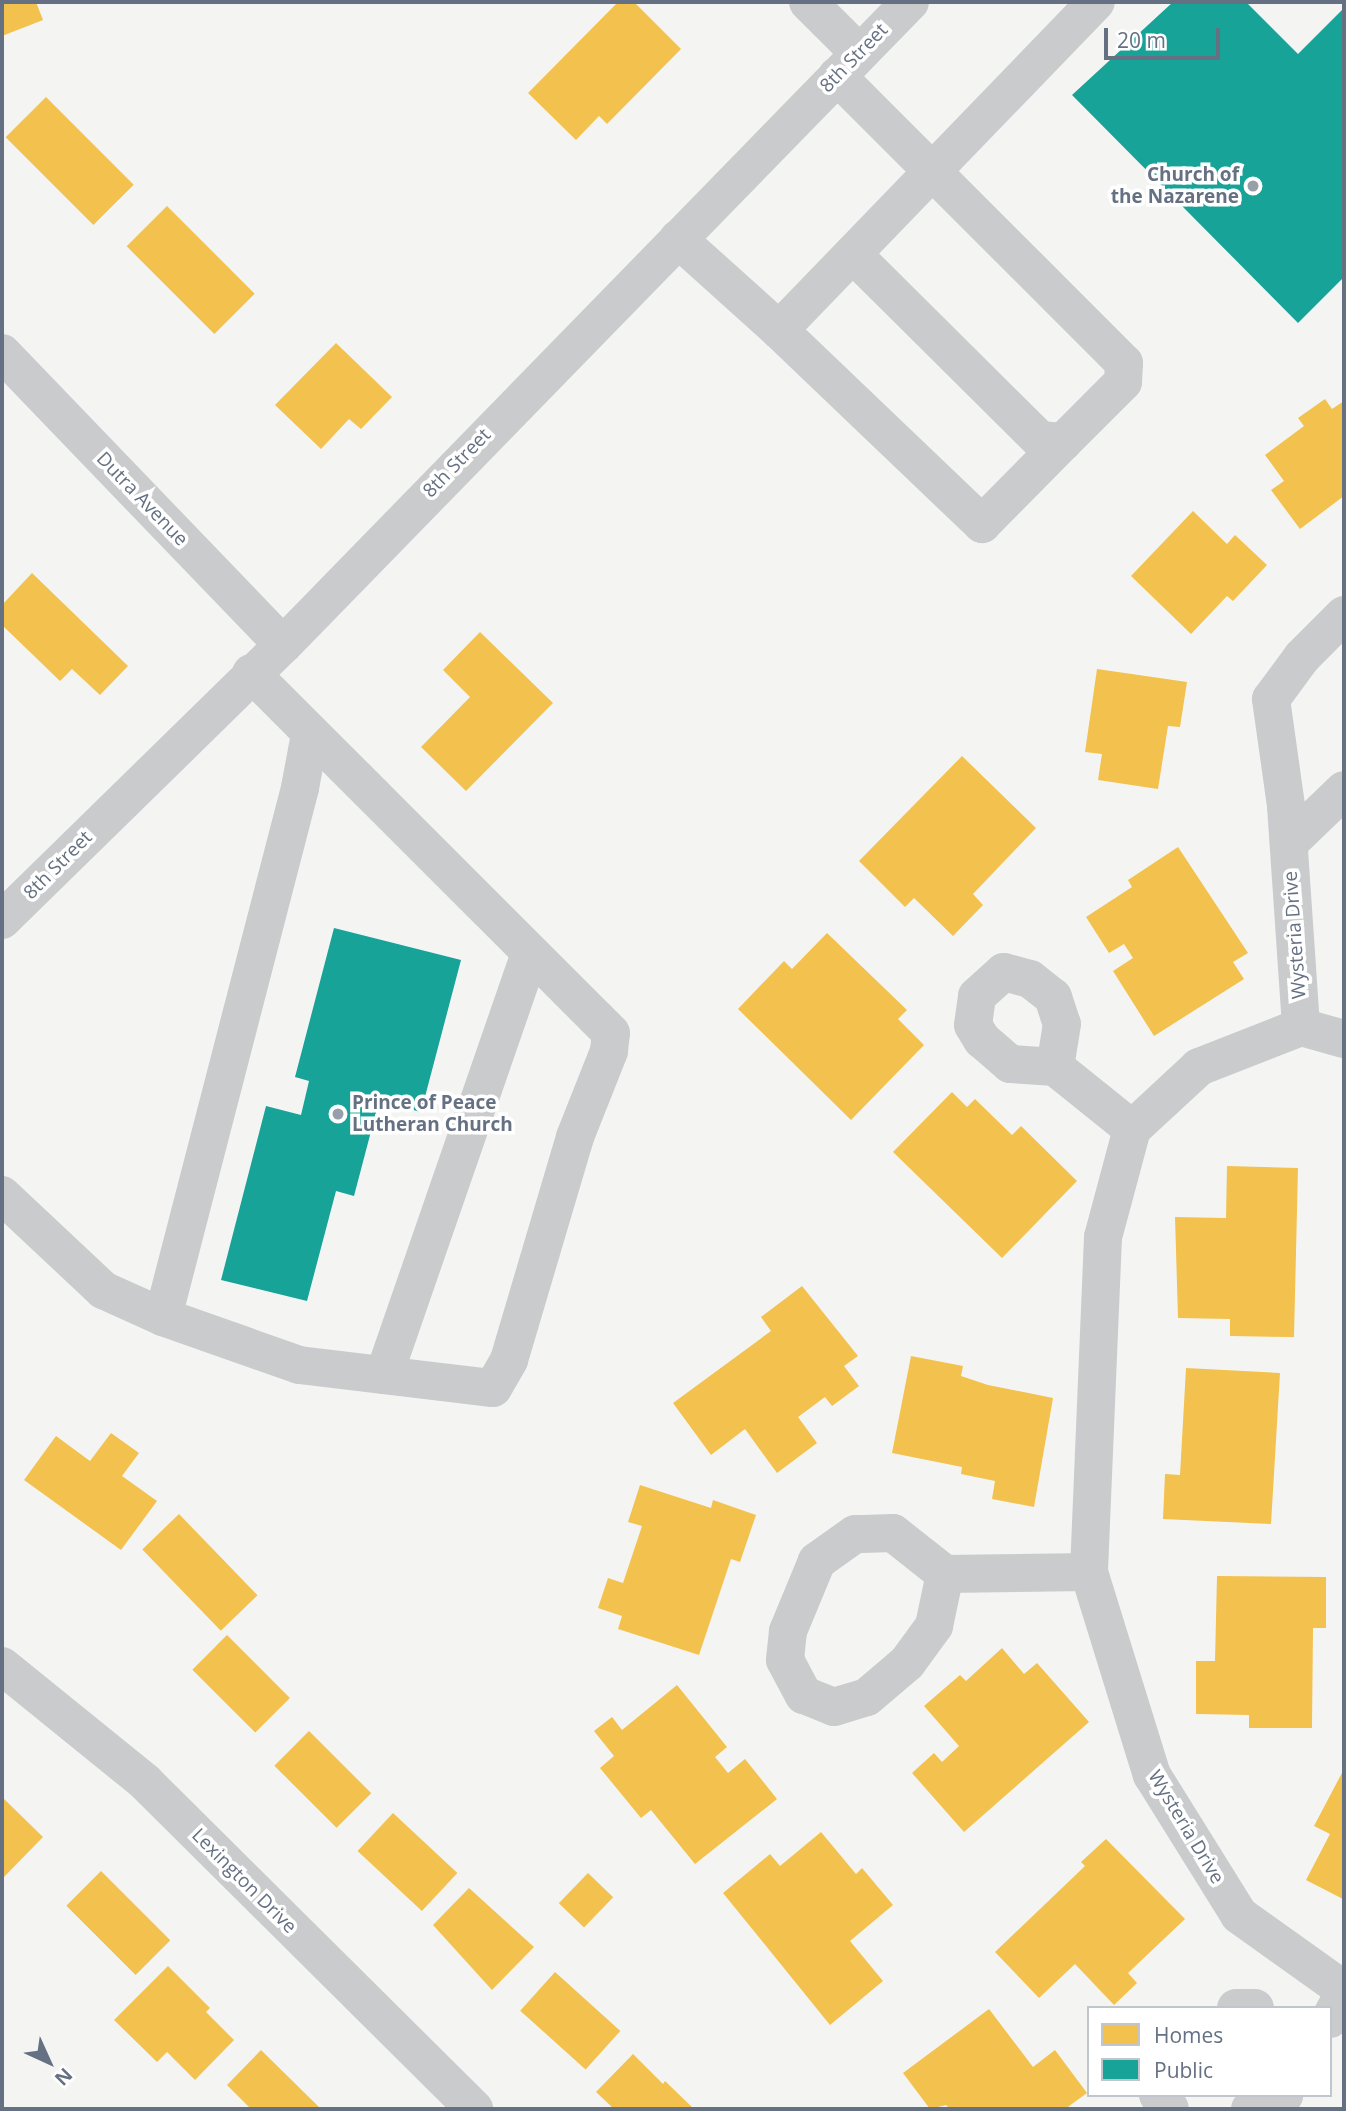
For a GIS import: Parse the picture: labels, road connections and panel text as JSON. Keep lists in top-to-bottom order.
{
  "streets": {
    "street": [
      "8th Street",
      "Dutra Avenue",
      "Wysteria Drive",
      "Lexington Drive"
    ]
  },
  "crossings": [
    ["8th Street", "Dutra Avenue"]
  ],
  "places": ["Church of the Nazarene", "Prince of Peace Lutheran Church"],
  "legend": ["Homes", "Public"],
  "scale_bar": "20 m",
  "north": "bottom right"
}
